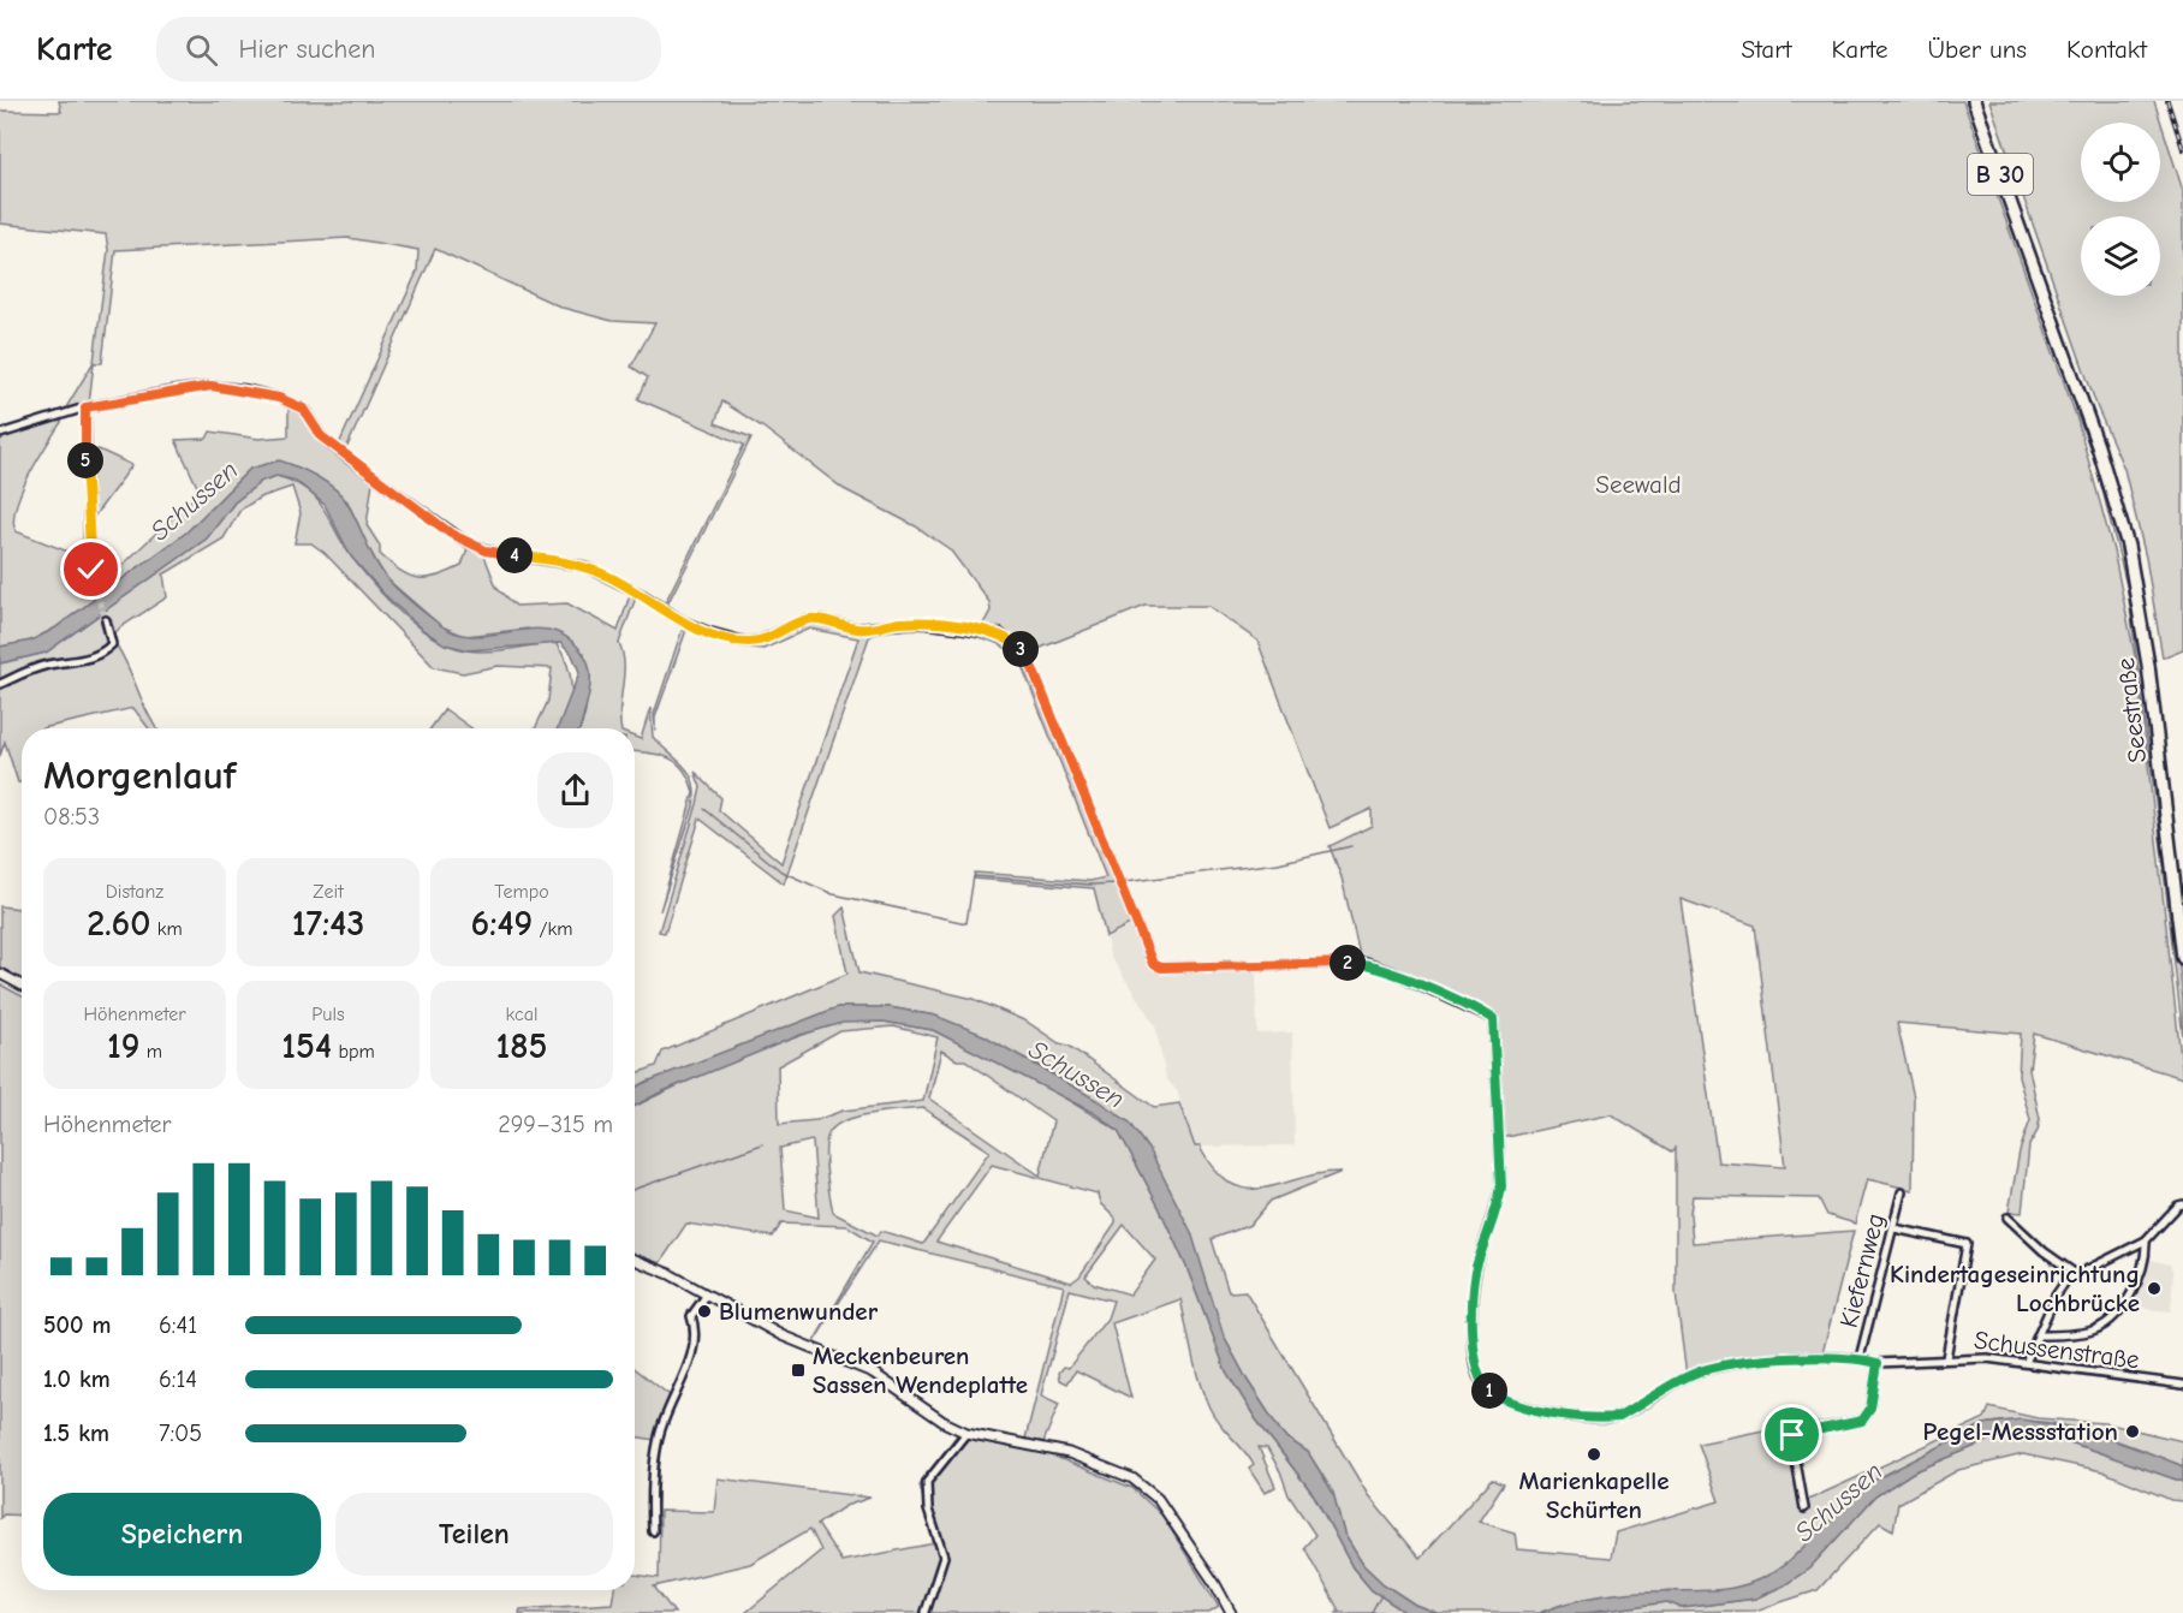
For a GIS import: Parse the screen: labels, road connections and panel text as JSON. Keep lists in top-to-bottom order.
{
  "streets": {
    "main road": ["B 30", "Seestraße"],
    "street": ["Kiefernweg", "Schussenstraße"]
  },
  "crossings": [
    ["Kiefernweg", "Schussenstraße"]
  ],
  "water": ["Schussen"],
  "parks": ["Seewald"],
  "places": {
    "other": [
      "Kindertageseinrichtung Lochbrücke",
      "Blumenwunder",
      "Pegel-Messstation",
      "Marienkapelle Schürten"
    ],
    "transit": ["Meckenbeuren Sassen Wendeplatte"]
  },
  "page": {
    "header": "Karte",
    "search": "Hier suchen",
    "nav": [
      "Start",
      "Karte",
      "Über uns",
      "Kontakt"
    ],
    "pins": [
      "5",
      "4",
      "3",
      "2",
      "1"
    ],
    "heading": ["Morgenlauf", "08:53"],
    "stats": [
      ["Distanz", "2.60 km"],
      ["Zeit", "17:43"],
      ["Tempo", "6:49 /km"],
      ["Höhenmeter", "19 m"],
      ["Puls", "154 bpm"],
      ["kcal", "185"]
    ],
    "chart": ["Höhenmeter", "299–315 m"],
    "list": [
      {
        "name": "500 m",
        "note": "6:41"
      },
      {
        "name": "1.0 km",
        "note": "6:14"
      },
      {
        "name": "1.5 km",
        "note": "7:05"
      }
    ],
    "buttons": ["Speichern", "Teilen"]
  }
}
